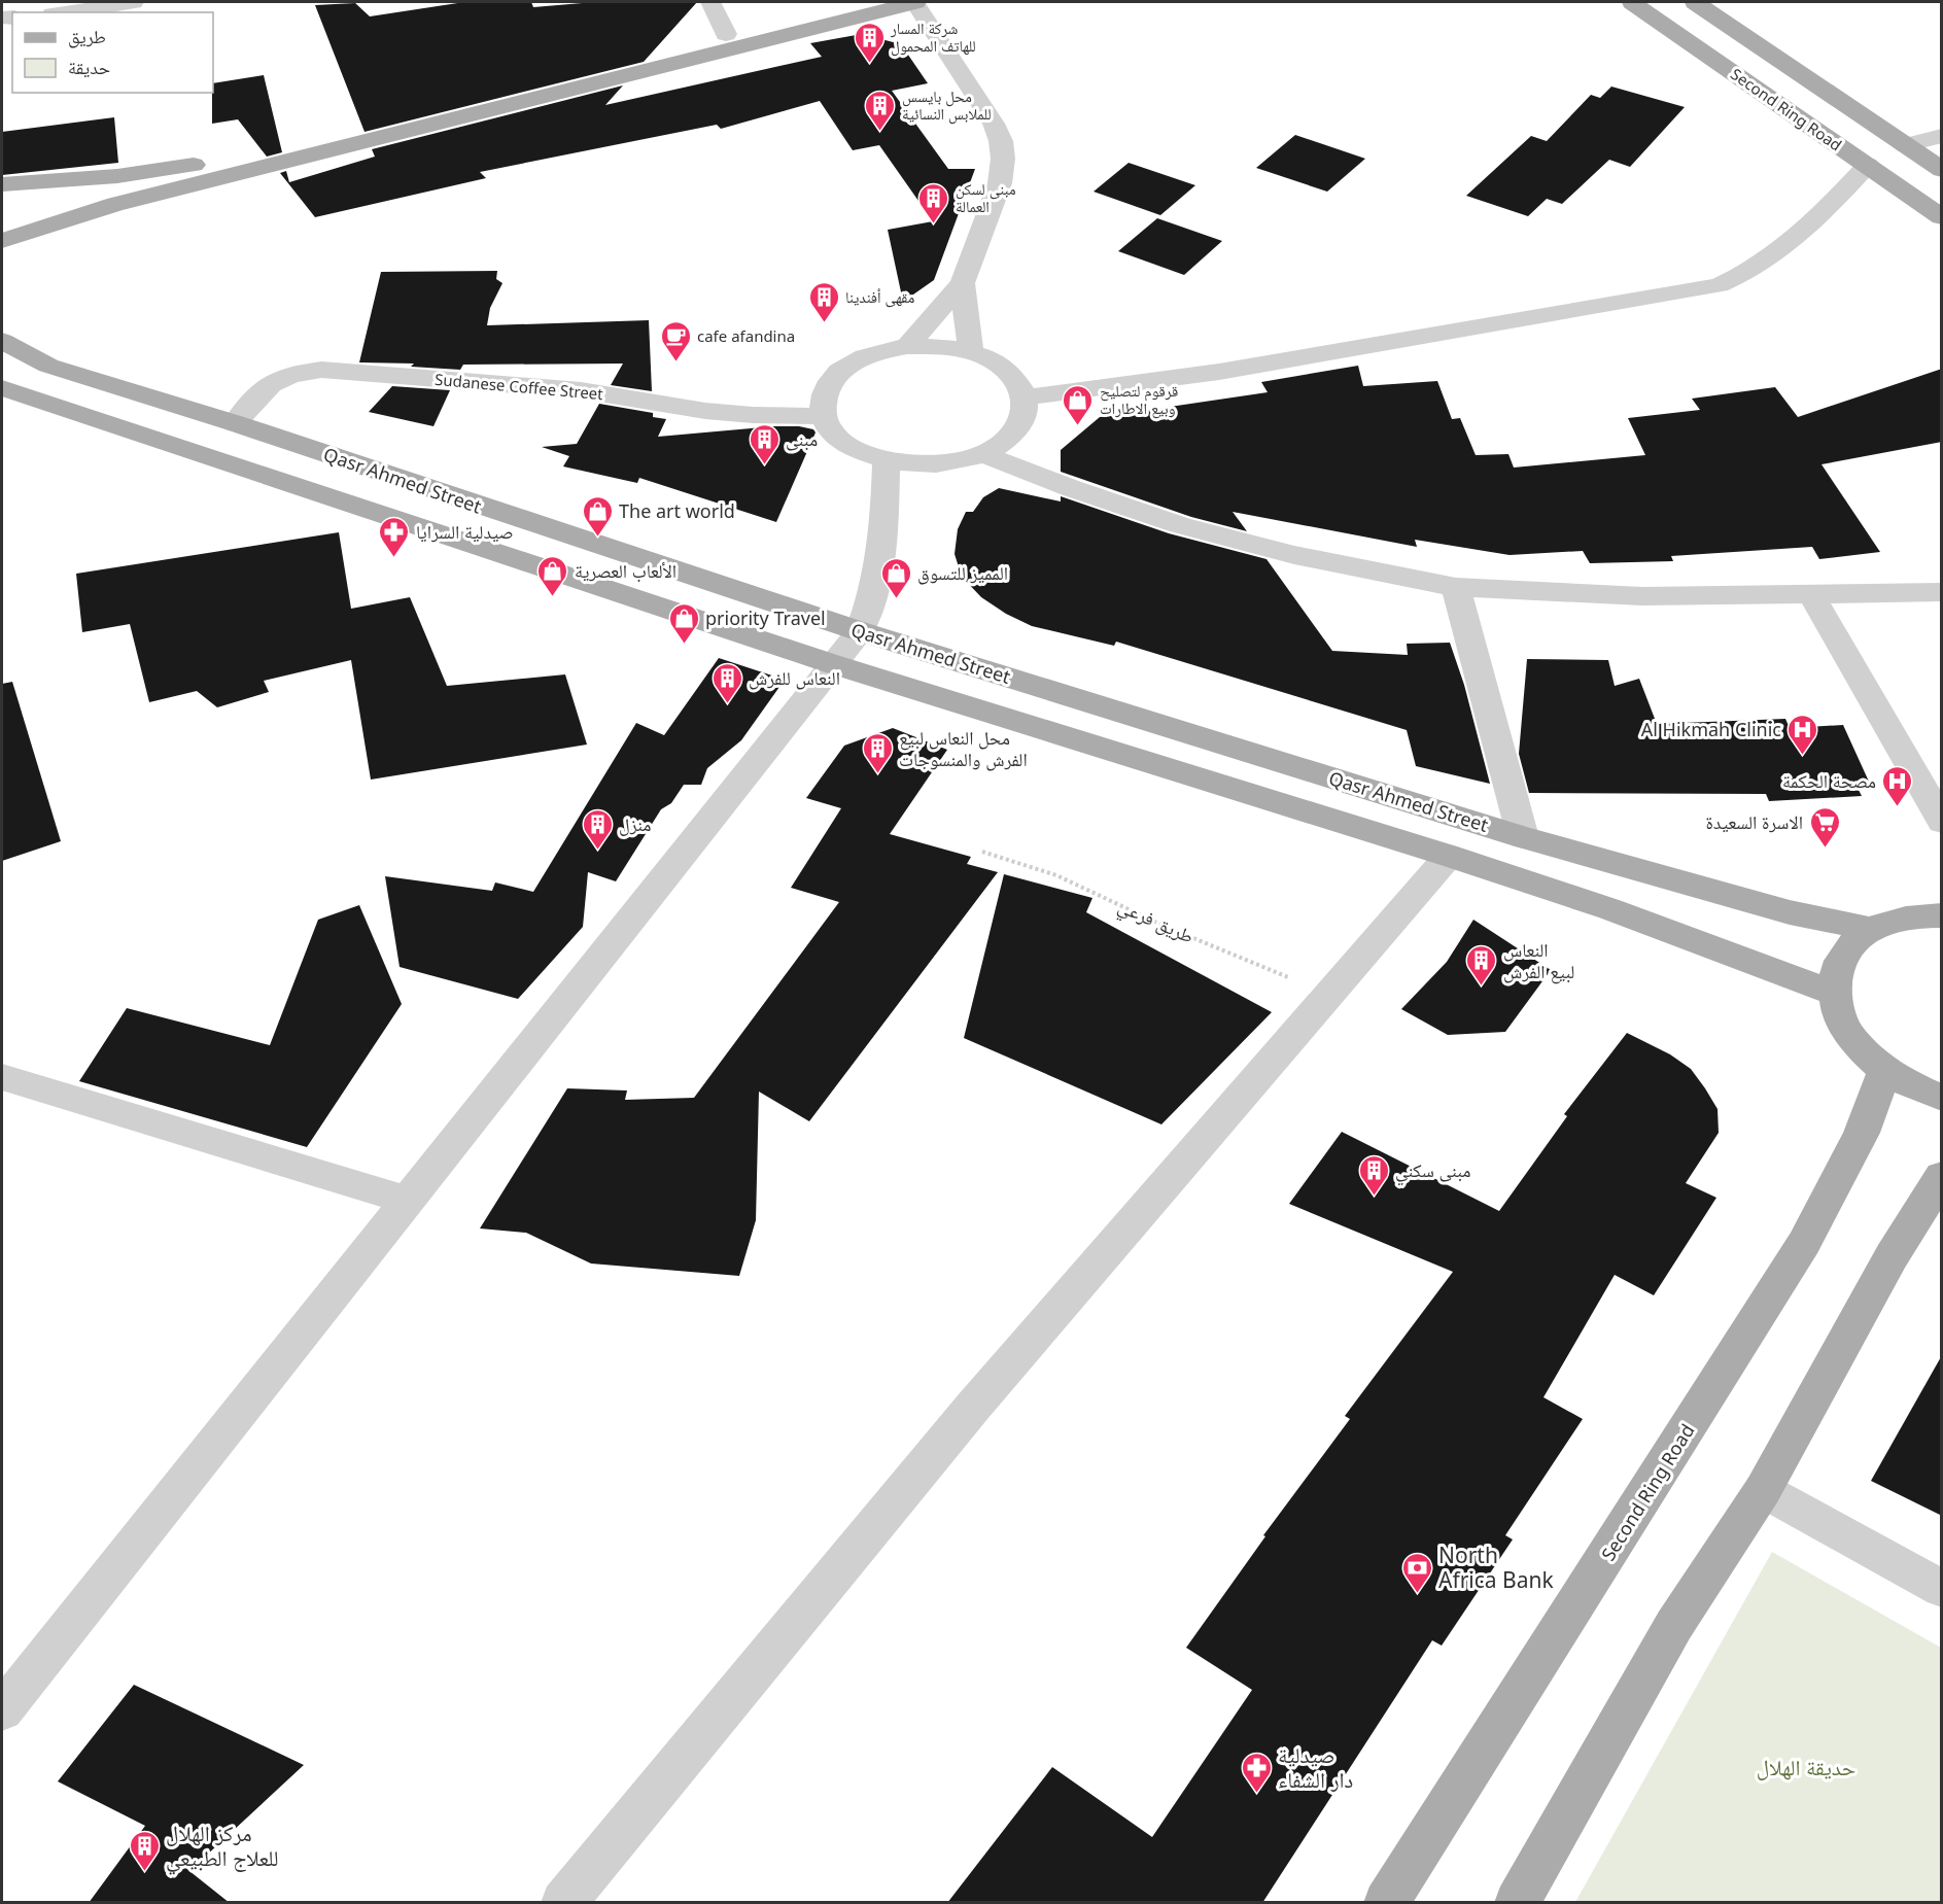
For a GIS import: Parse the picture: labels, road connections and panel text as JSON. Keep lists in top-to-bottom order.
{
  "streets": {
    "main road": ["Second Ring Road", "Qasr Ahmed Street"],
    "street": ["Sudanese Coffee Street"],
    "path": ["طريق فرعي"]
  },
  "crossings": [
    ["Sudanese Coffee Street", "Qasr Ahmed Street"]
  ],
  "parks": ["حديقة الهلال"],
  "places": {
    "building": [
      "شركة المسار للهاتف المحمول",
      "محل بايسس للملابس النسائية",
      "مبنى لسكن العمالة",
      "مقهى أفندينا",
      "مبنى",
      "النعاس للفرش",
      "محل النعاس لبيع الفرش والمنسوجات",
      "منزل",
      "النعاس لبيع الفرش",
      "مبنى سكني",
      "مركز الهلال للعلاج الطبيعي"
    ],
    "cafe": ["cafe afandina"],
    "shop": [
      "قرقوم لتصليح وبيع الاطارات",
      "The art world",
      "الألعاب العصرية",
      "المميز للتسوق",
      "priority Travel"
    ],
    "pharmacy": ["صيدلية السرايا", "صيدلية دار الشفاء"],
    "hospital": ["Al Hikmah Clinic", "مصحة الحكمة"],
    "supermarket": ["الاسرة السعيدة"],
    "bank": ["North Africa Bank"]
  },
  "legend": ["طريق", "حديقة"]
}
